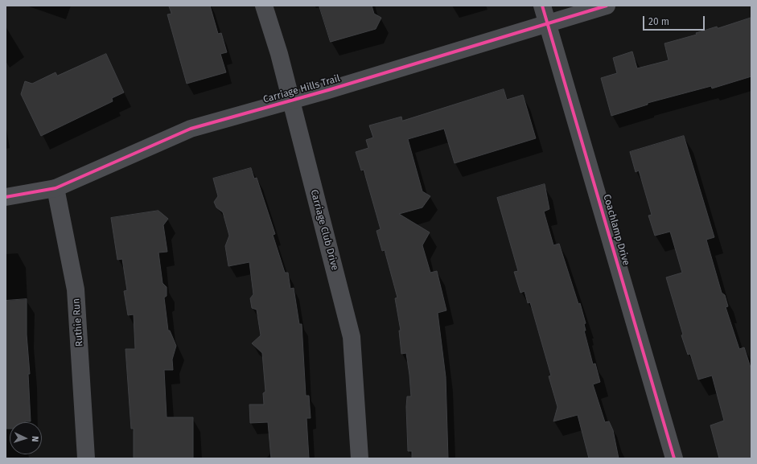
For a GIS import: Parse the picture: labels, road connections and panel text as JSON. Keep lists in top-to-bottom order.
{
  "streets": {
    "street": [
      "Carriage Hills Trail",
      "Carriage Club Drive",
      "Coachlamp Drive",
      "Ruthie Run"
    ]
  },
  "crossings": [
    ["Carriage Hills Trail", "Carriage Club Drive"],
    ["Carriage Hills Trail", "Coachlamp Drive"],
    ["Carriage Hills Trail", "Ruthie Run"]
  ],
  "scale_bar": "20 m",
  "north": "right"
}
